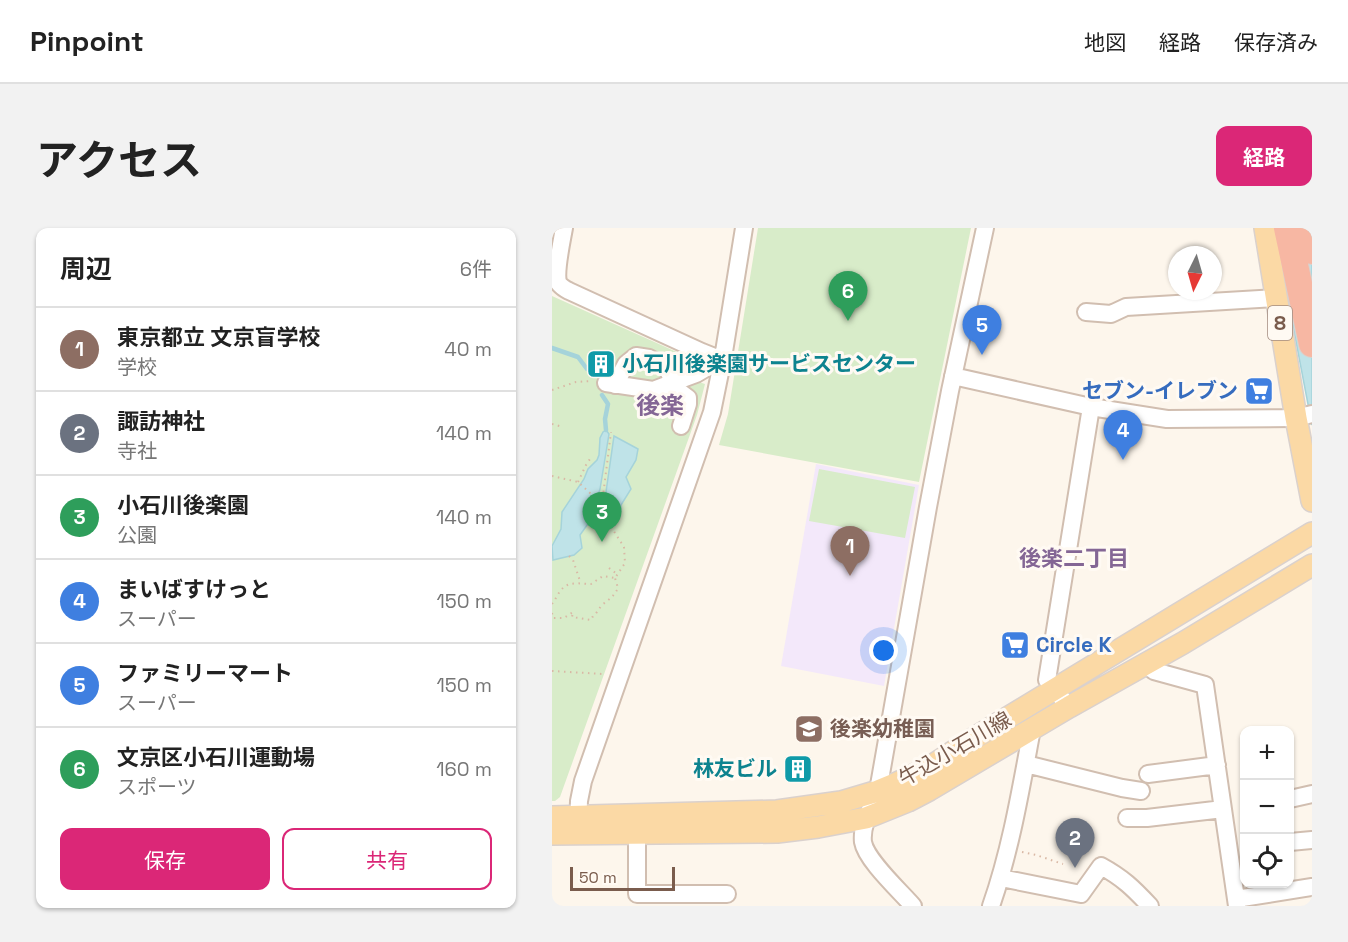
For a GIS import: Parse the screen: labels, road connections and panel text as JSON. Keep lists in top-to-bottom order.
{
  "streets": {
    "main road": ["8", "牛込小石川線"]
  },
  "districts": ["後楽", "後楽二丁目"],
  "places": {
    "building": ["小石川後楽園サービスセンター", "林友ビル"],
    "supermarket": ["セブン-イレブン", "Circle K"],
    "school or university": ["後楽幼稚園"]
  },
  "scale_bar": "50 m",
  "north": "bottom",
  "page": {
    "header": "Pinpoint",
    "nav": ["地図", "経路", "保存済み"],
    "title": "アクセス",
    "buttons": [
      "経路",
      ["保存", "共有"]
    ],
    "heading": ["周辺", "6件"],
    "pins": [
      "6",
      "5",
      "4",
      "3",
      "1",
      "2"
    ],
    "list": [
      {
        "mark": "1",
        "name": "東京都立 文京盲学校",
        "note": "学校",
        "value": "40 m"
      },
      {
        "mark": "2",
        "name": "諏訪神社",
        "note": "寺社",
        "value": "140 m"
      },
      {
        "mark": "3",
        "name": "小石川後楽園",
        "note": "公園",
        "value": "140 m"
      },
      {
        "mark": "4",
        "name": "まいばすけっと",
        "note": "スーパー",
        "value": "150 m"
      },
      {
        "mark": "5",
        "name": "ファミリーマート",
        "note": "スーパー",
        "value": "150 m"
      },
      {
        "mark": "6",
        "name": "文京区小石川運動場",
        "note": "スポーツ",
        "value": "160 m"
      }
    ],
    "map_buttons": ["+", "−"],
    "scale": "50 m"
  }
}
